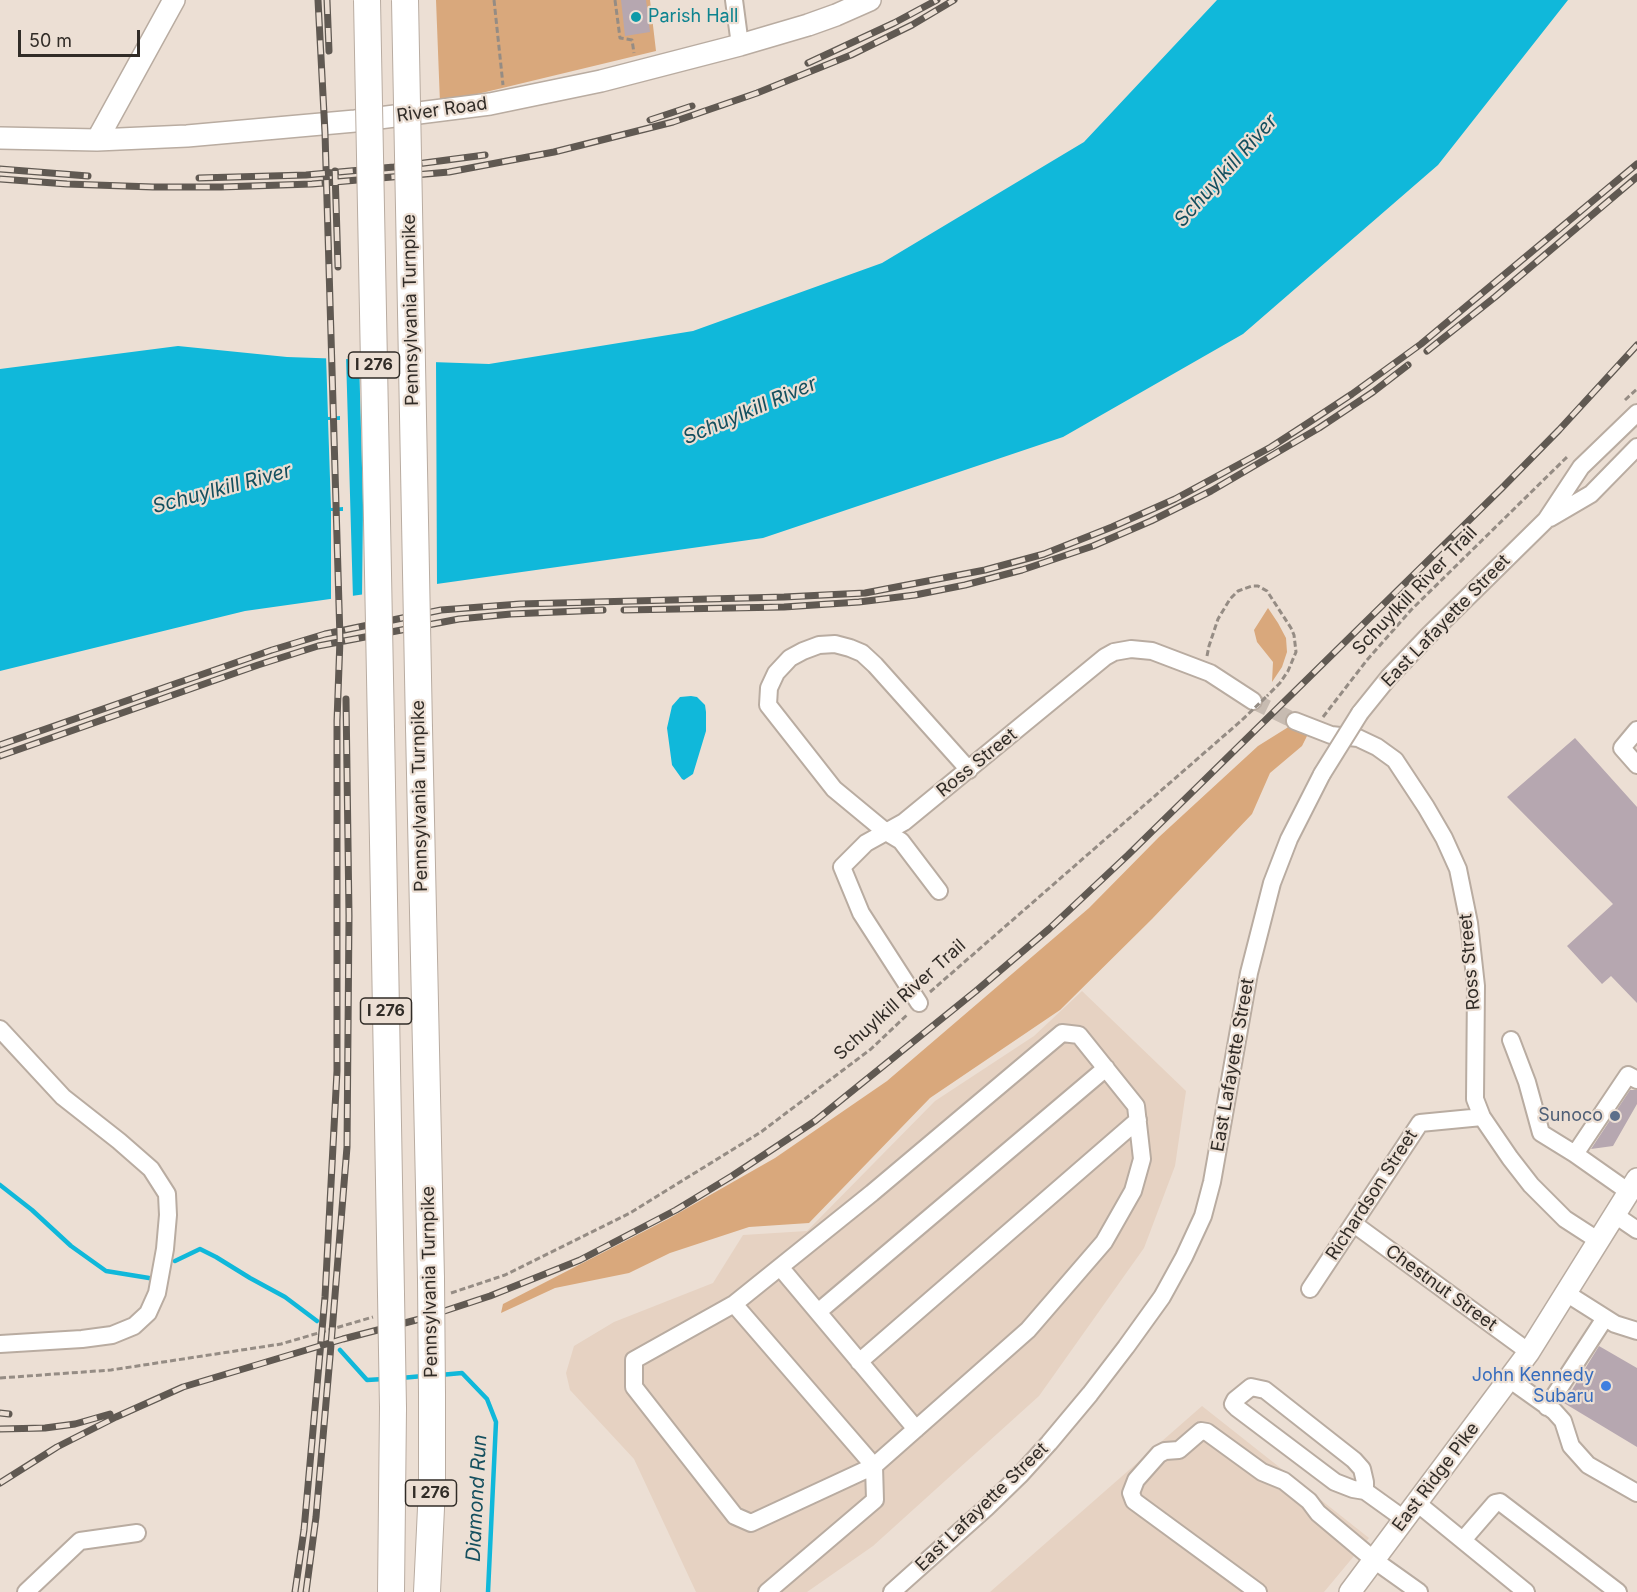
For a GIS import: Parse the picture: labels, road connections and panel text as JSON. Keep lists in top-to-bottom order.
{
  "streets": {
    "highway": ["Pennsylvania Turnpike", "I 276"],
    "main road": ["River Road", "East Ridge Pike"],
    "street": [
      "East Lafayette Street",
      "Ross Street",
      "Richardson Street",
      "Chestnut Street"
    ],
    "path": ["Schuylkill River Trail"]
  },
  "crossings": [
    ["Pennsylvania Turnpike", "Schuylkill River Trail"],
    ["Schuylkill River Trail", "Ross Street"],
    ["Ross Street", "Richardson Street"],
    ["Ross Street", "East Ridge Pike"],
    ["Richardson Street", "Chestnut Street"],
    ["Chestnut Street", "East Ridge Pike"]
  ],
  "water": ["Schuylkill River", "Diamond Run"],
  "places": ["Parish Hall", "Sunoco", "John Kennedy Subaru"],
  "scale_bar": "50 m"
}
